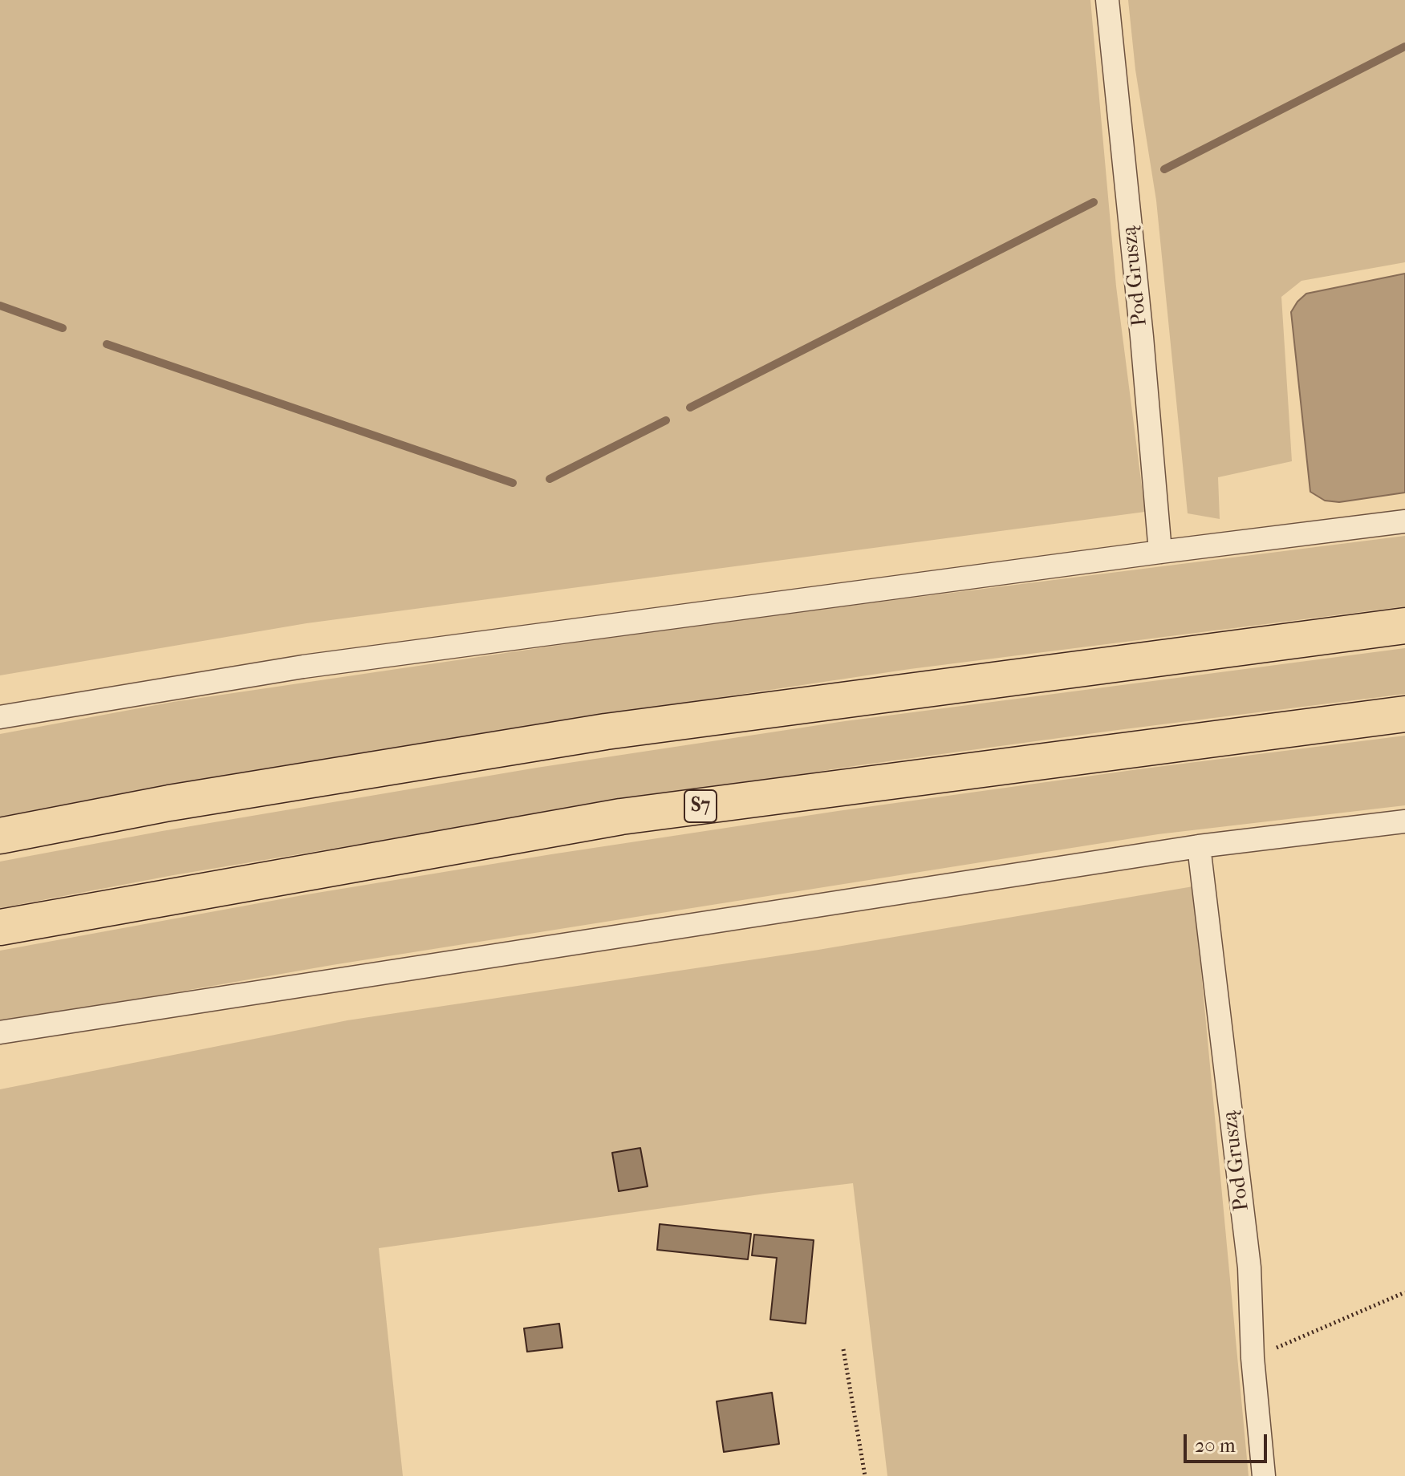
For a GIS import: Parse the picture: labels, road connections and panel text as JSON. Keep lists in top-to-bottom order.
{
  "streets": {
    "highway": ["S7"],
    "street": ["Pod Gruszą"]
  },
  "scale_bar": "20 m"
}
